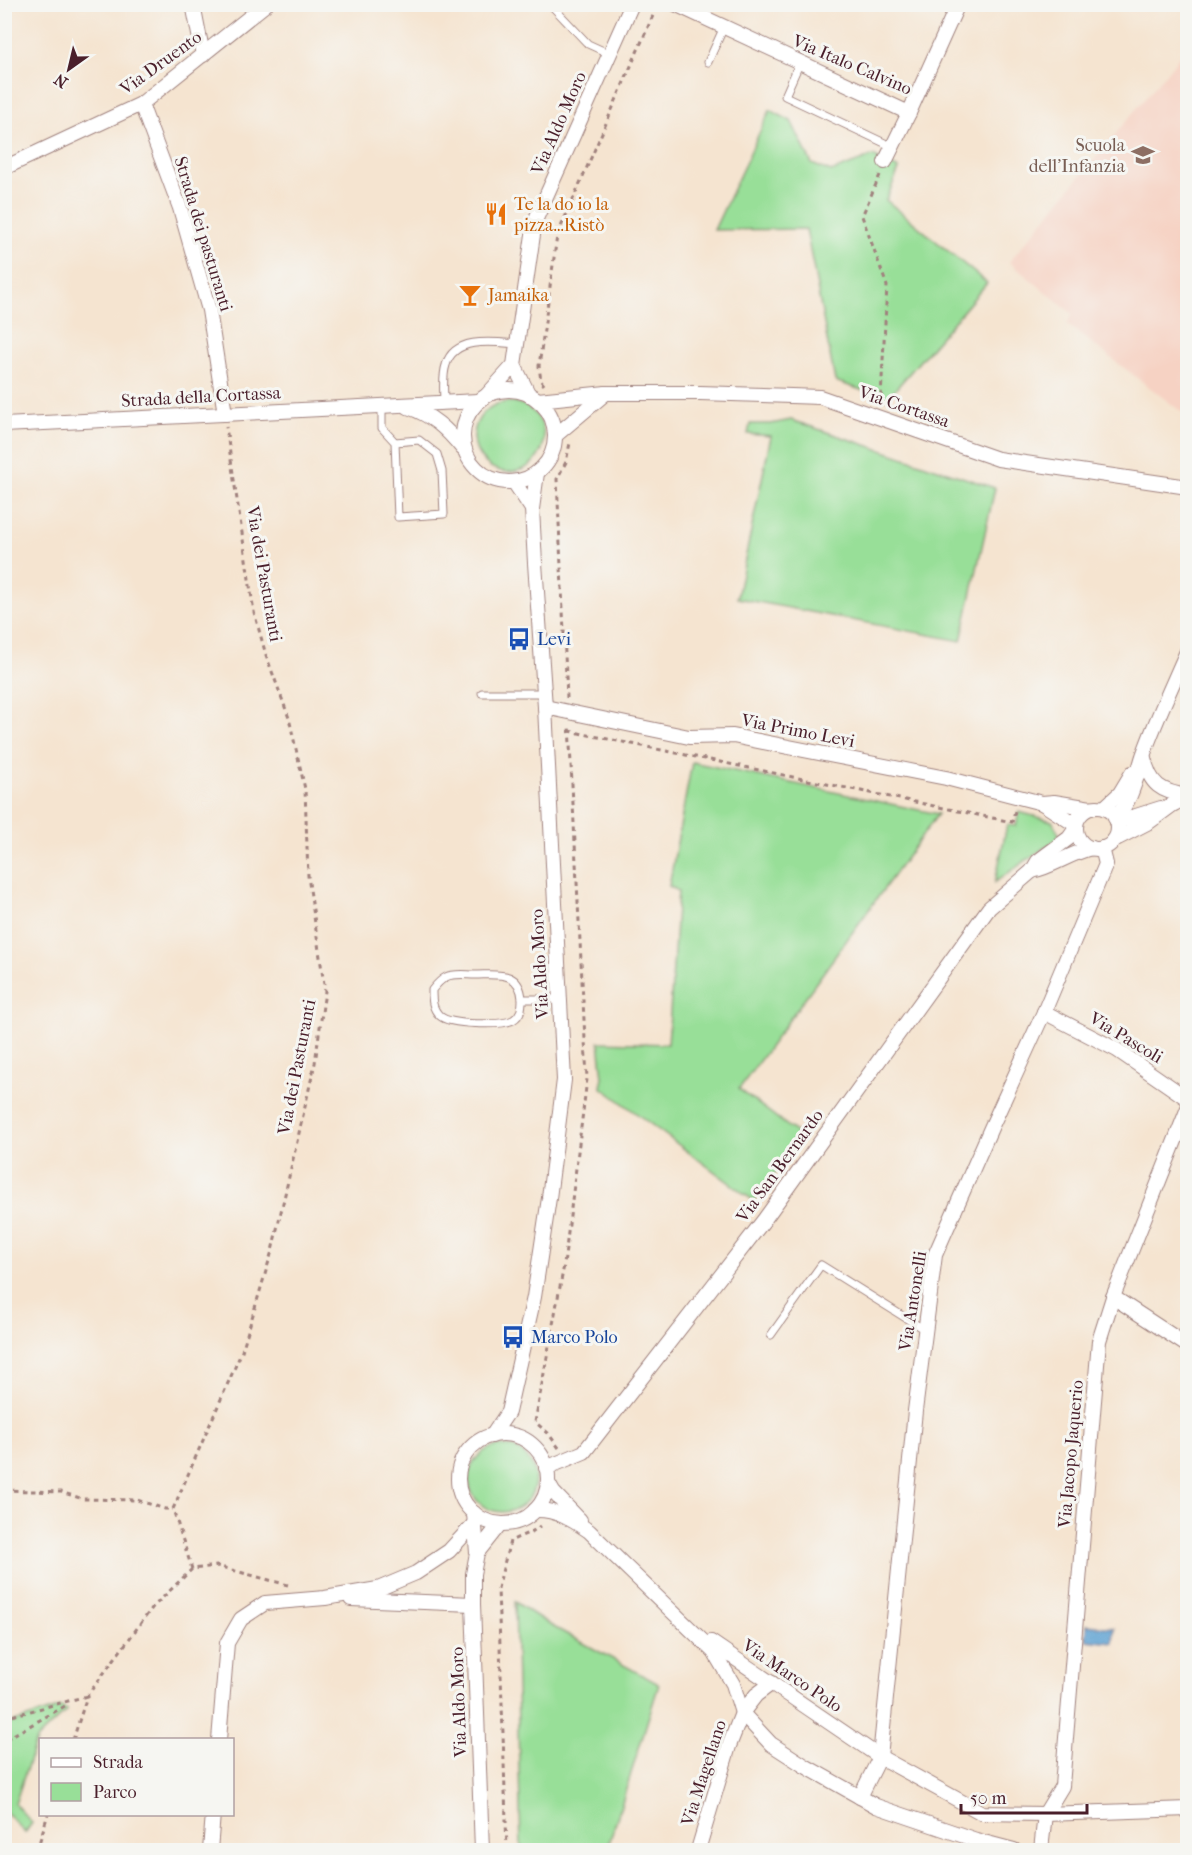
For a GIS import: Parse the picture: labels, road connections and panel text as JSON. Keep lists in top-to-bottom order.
{
  "streets": {
    "street": [
      "Via Druento",
      "Via Italo Calvino",
      "Via Aldo Moro",
      "Strada dei pasturanti",
      "Strada della Cortassa",
      "Via Cortassa",
      "Via Primo Levi",
      "Via Pascoli",
      "Via San Bernardo",
      "Via Antonelli",
      "Via Jacopo Jaquerio",
      "Via Marco Polo",
      "Via Magellano"
    ],
    "path": ["Via dei Pasturanti"]
  },
  "crossings": [
    ["Via Druento", "Strada dei pasturanti"],
    ["Via Aldo Moro", "Strada della Cortassa"],
    ["Via Aldo Moro", "Via Cortassa"],
    ["Via Aldo Moro", "Via Primo Levi"],
    ["Via Aldo Moro", "Via San Bernardo"],
    ["Via Aldo Moro", "Via Marco Polo"],
    ["Strada dei pasturanti", "Strada della Cortassa"],
    ["Strada dei pasturanti", "Via dei Pasturanti"],
    ["Strada della Cortassa", "Via Cortassa"],
    ["Strada della Cortassa", "Via dei Pasturanti"],
    ["Via Primo Levi", "Via San Bernardo"],
    ["Via Primo Levi", "Via Antonelli"],
    ["Via Pascoli", "Via Antonelli"],
    ["Via San Bernardo", "Via Antonelli"],
    ["Via San Bernardo", "Via Marco Polo"],
    ["Via Antonelli", "Via Marco Polo"],
    ["Via Jacopo Jaquerio", "Via Marco Polo"],
    ["Via Marco Polo", "Via Magellano"]
  ],
  "places": {
    "school or university": ["Scuola dell'Infanzia"],
    "restaurant": ["Te la do io la pizza...Ristò"],
    "bar": ["Jamaika"],
    "bus stop": ["Levi", "Marco Polo"]
  },
  "legend": ["Strada", "Parco"],
  "scale_bar": "50 m",
  "north": "bottom left"
}
